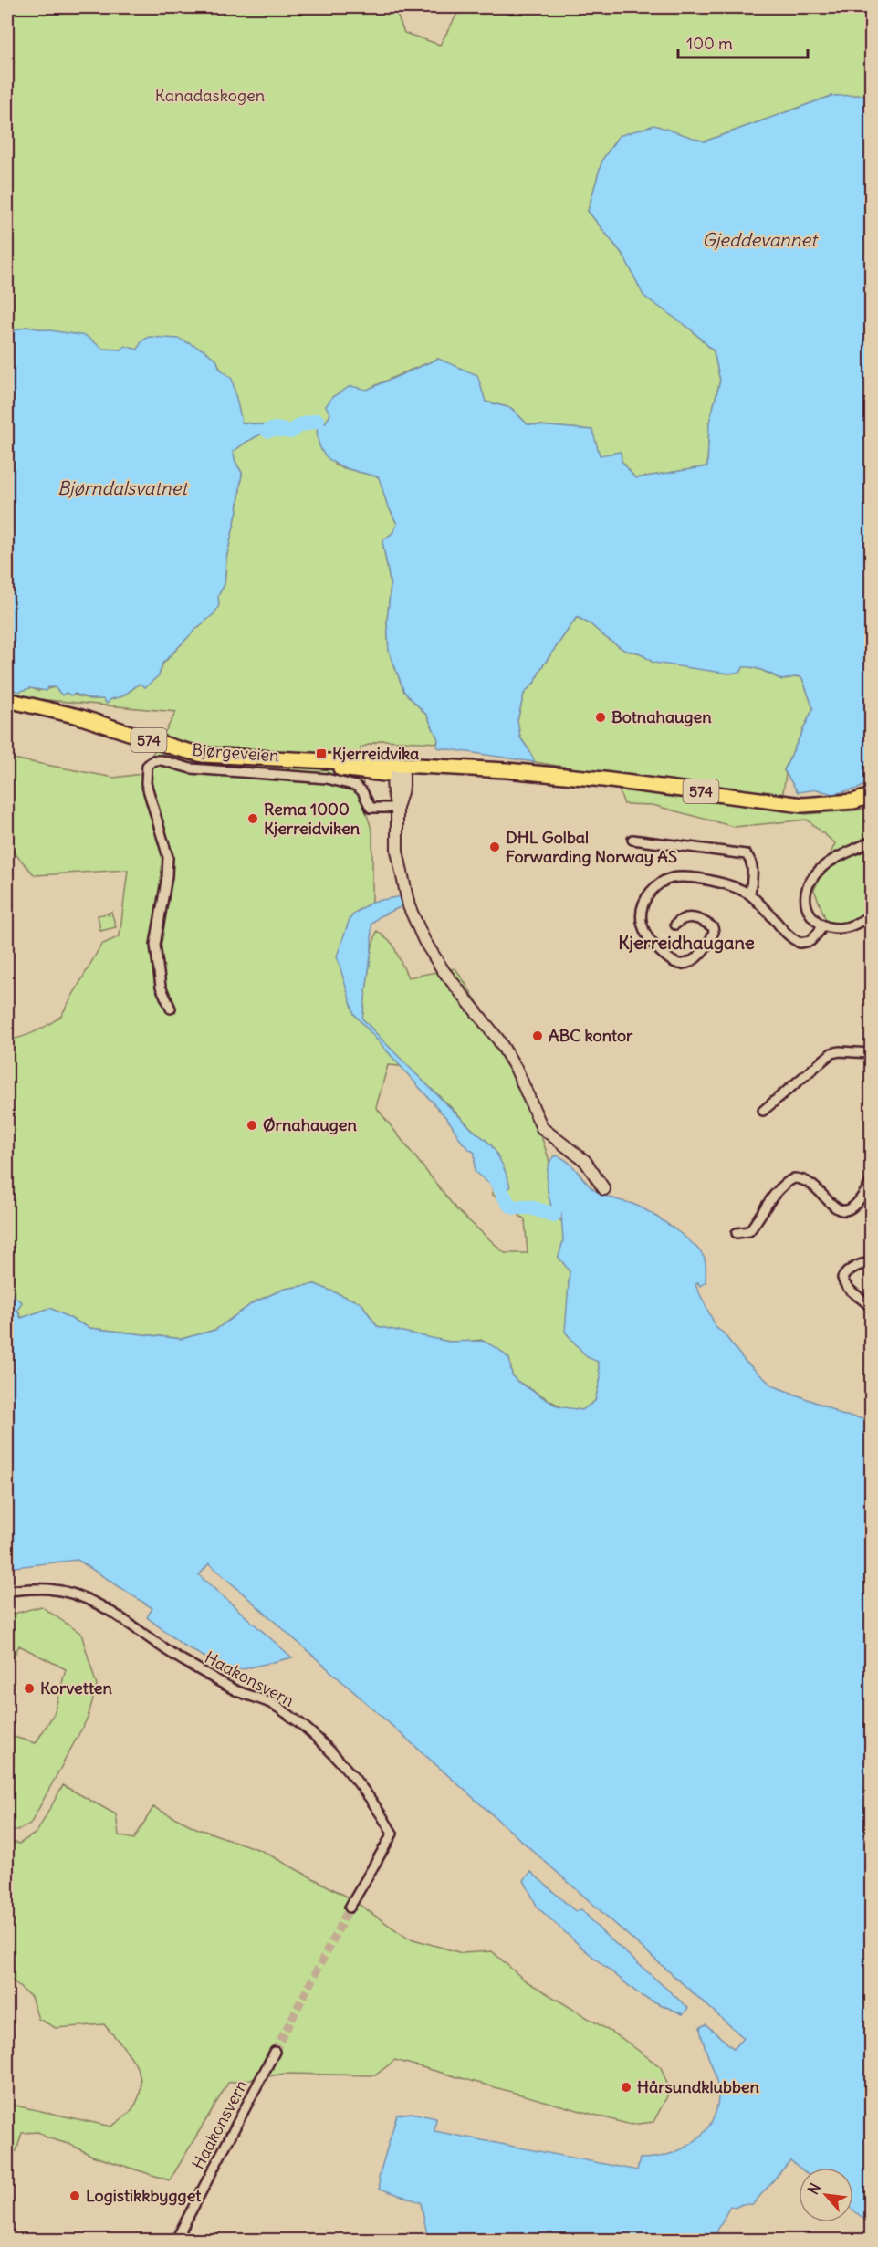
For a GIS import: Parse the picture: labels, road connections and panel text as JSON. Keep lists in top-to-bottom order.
{
  "streets": {
    "main road": ["574", "Bjørgeveien"],
    "street": ["Haakonsvern"]
  },
  "districts": ["Kjerreidhaugane"],
  "water": ["Gjeddevannet", "Bjørndalsvatnet"],
  "parks": ["Kanadaskogen"],
  "places": {
    "other": [
      "Botnahaugen",
      "Rema 1000 Kjerreidviken",
      "DHL Golbal Forwarding Norway AS",
      "ABC kontor",
      "Ørnahaugen",
      "Korvetten",
      "Hårsundklubben",
      "Logistikkbygget"
    ],
    "transit": ["Kjerreidvika"]
  },
  "scale_bar": "100 m",
  "north": "top left"
}
